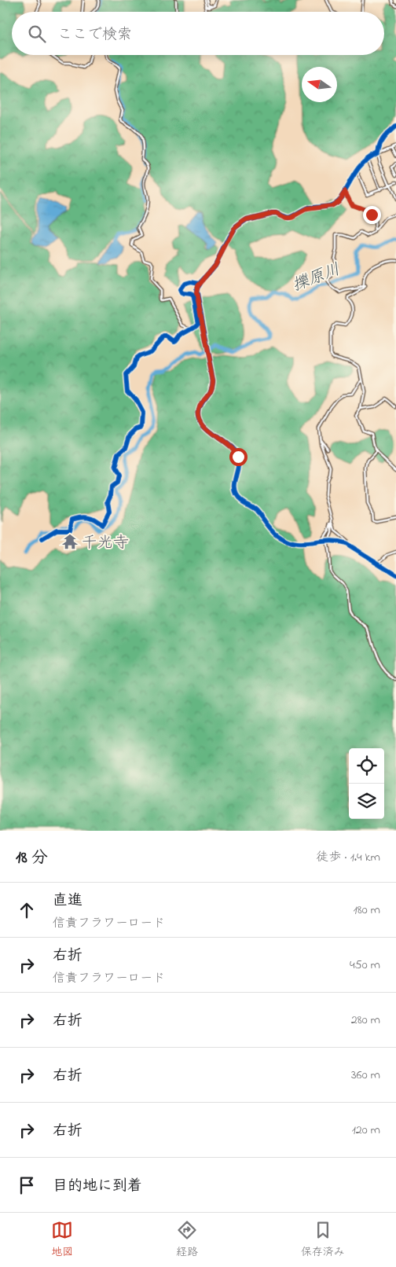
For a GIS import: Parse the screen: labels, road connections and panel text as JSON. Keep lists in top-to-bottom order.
{
  "water": ["擽原川"],
  "places": {
    "temple": ["千光寺"]
  },
  "north": "left",
  "page": {
    "search": "ここで検索",
    "heading": ["18 分", "徒歩 · 1.4 km"],
    "list": [
      ["直進", "信貴フラワーロード", "180 m"],
      ["右折", "信貴フラワーロード", "450 m"],
      ["右折", "280 m"],
      ["右折", "360 m"],
      ["右折", "120 m"],
      "目的地に到着"
    ],
    "nav": ["地図", "経路", "保存済み"]
  }
}
